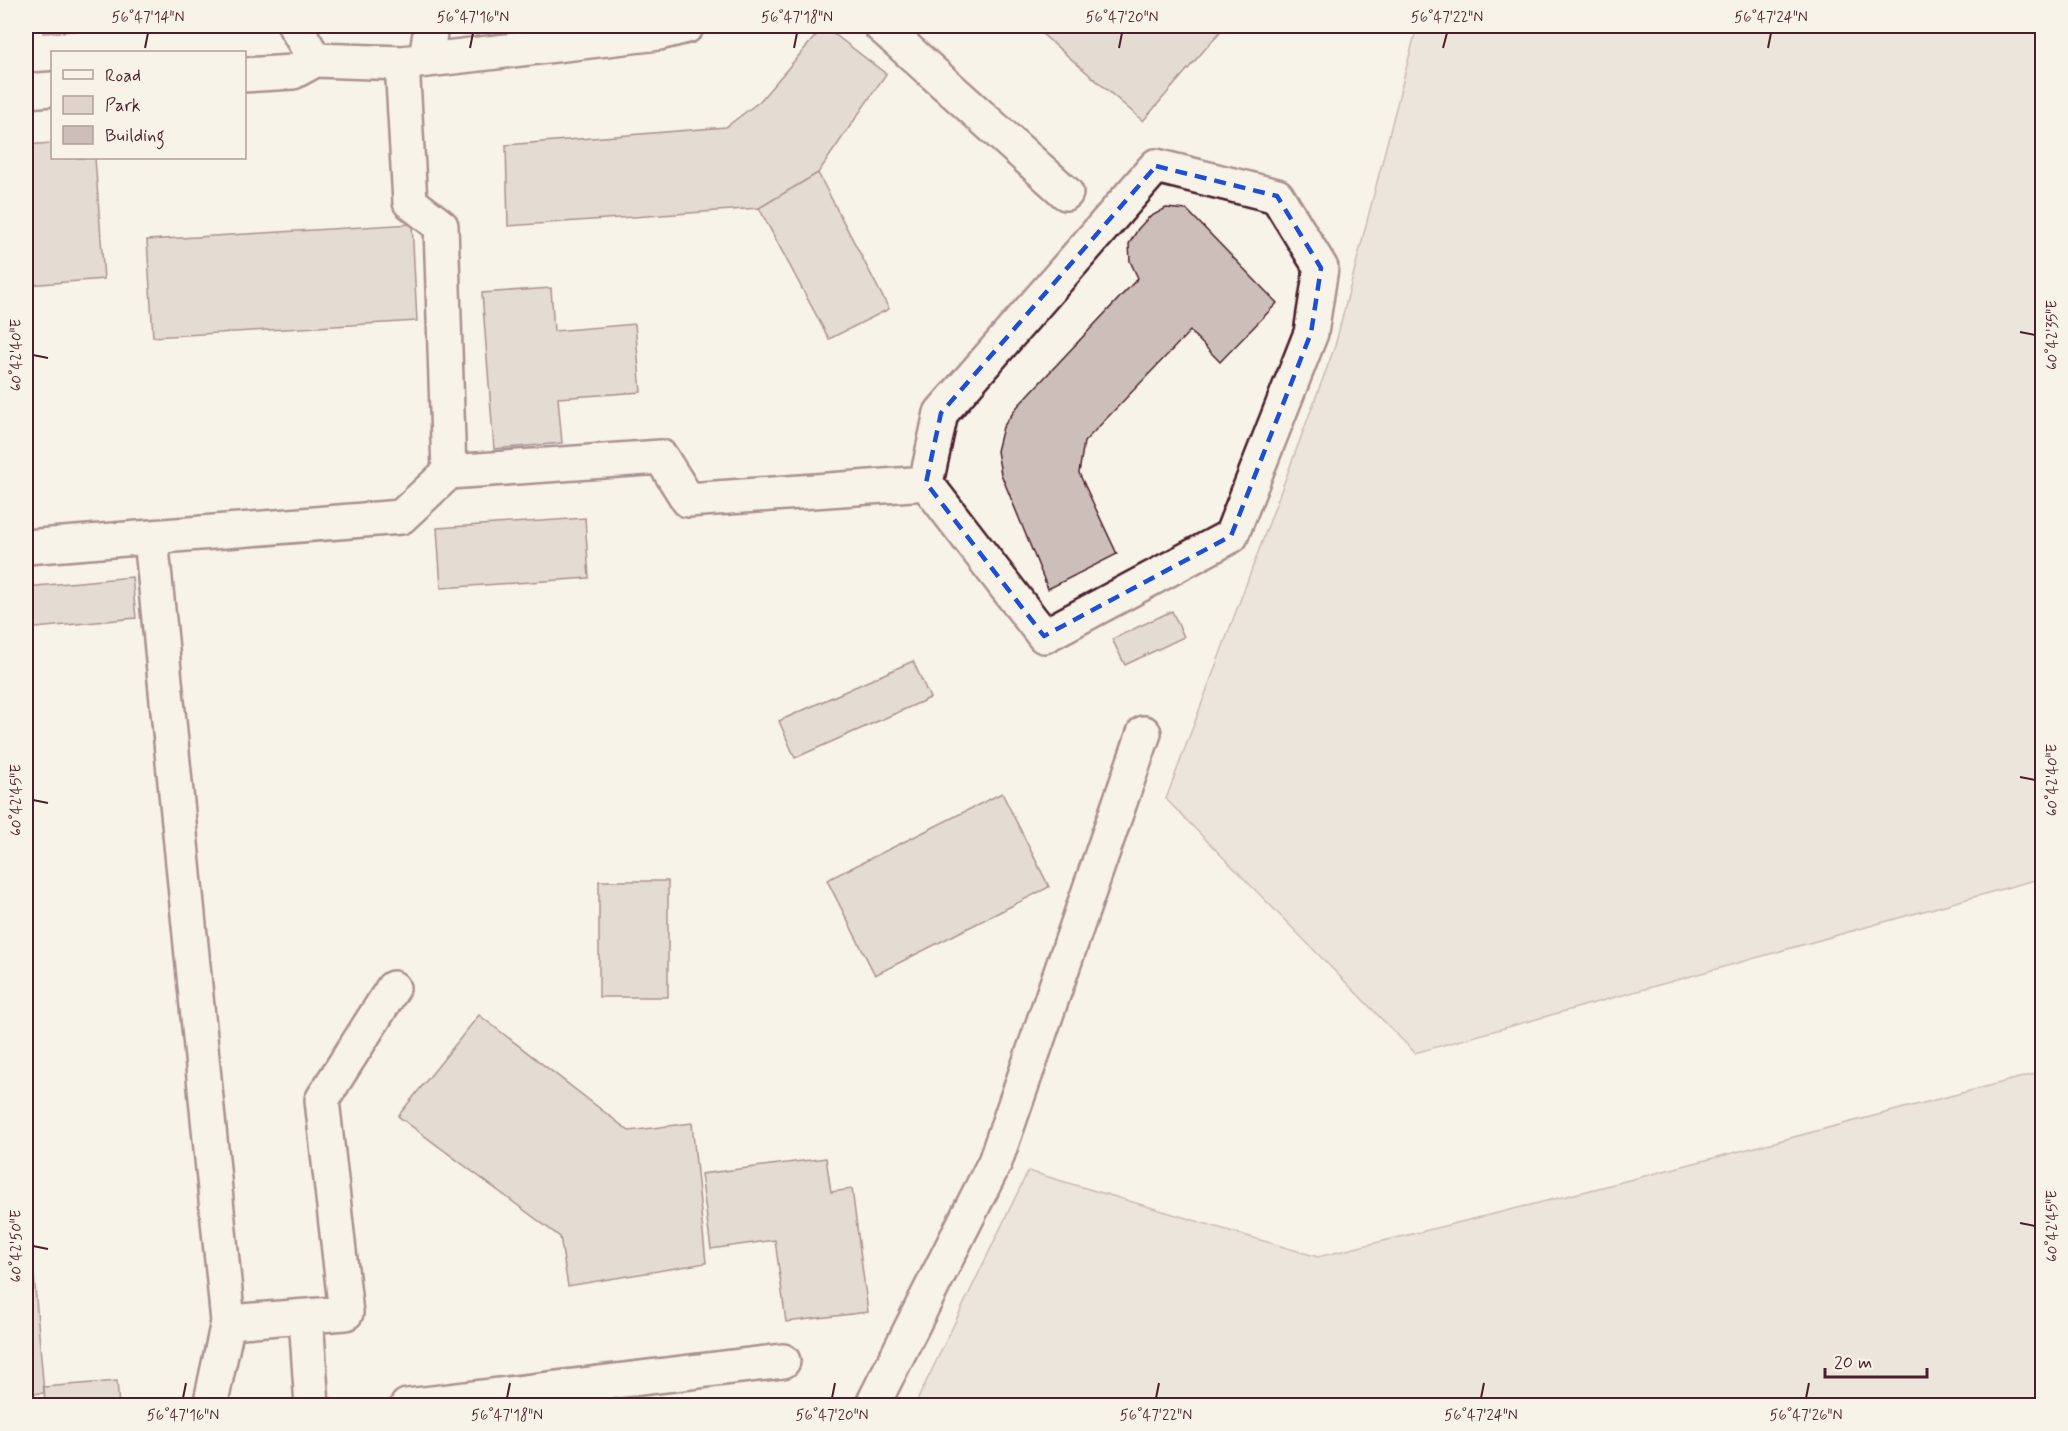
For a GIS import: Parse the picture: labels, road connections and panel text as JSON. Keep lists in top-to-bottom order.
{
  "legend": ["Road", "Park", "Building"],
  "scale_bar": "20 m",
  "coordinates": [
    "56°47'14\"N",
    "56°47'16\"N",
    "56°47'18\"N",
    "56°47'20\"N",
    "56°47'22\"N",
    "56°47'24\"N",
    "60°42'35\"E",
    "60°42'40\"E",
    "60°42'45\"E",
    "60°42'50\"E",
    "56°47'26\"N"
  ]
}
